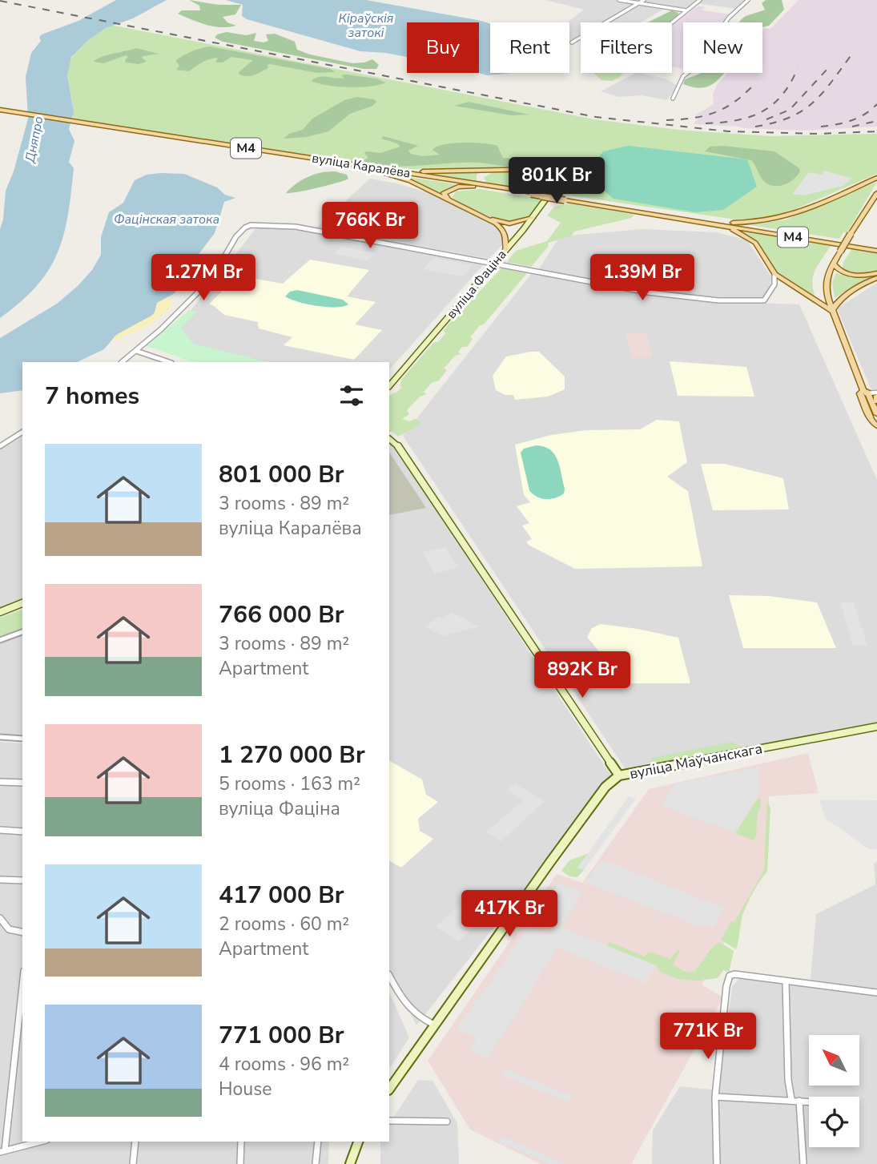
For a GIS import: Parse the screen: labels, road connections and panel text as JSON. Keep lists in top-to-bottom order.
{
  "streets": {
    "main road": [
      "М4",
      "вуліца Каралёва",
      "вуліца Фаціна",
      "вуліца Маўчанскага"
    ]
  },
  "crossings": [
    ["М4", "вуліца Каралёва"]
  ],
  "water": ["Кіраўскія затокі", "Дняпро", "Фацінская затока"],
  "north": "top left",
  "page": {
    "chip": [
      "Buy",
      "Rent",
      "Filters",
      "New"
    ],
    "price": [
      "801K Br",
      "766K Br",
      "1.27M Br",
      "1.39M Br",
      "892K Br",
      "417K Br",
      "771K Br"
    ],
    "heading": "7 homes",
    "list": [
      {
        "name": "801 000 Br",
        "note": "3 rooms · 89 m² · вуліца Каралёва"
      },
      {
        "name": "766 000 Br",
        "note": "3 rooms · 89 m² · Apartment"
      },
      {
        "name": "1 270 000 Br",
        "note": "5 rooms · 163 m² · вуліца Фаціна"
      },
      {
        "name": "417 000 Br",
        "note": "2 rooms · 60 m² · Apartment"
      },
      {
        "name": "771 000 Br",
        "note": "4 rooms · 96 m² · House"
      }
    ]
  }
}
